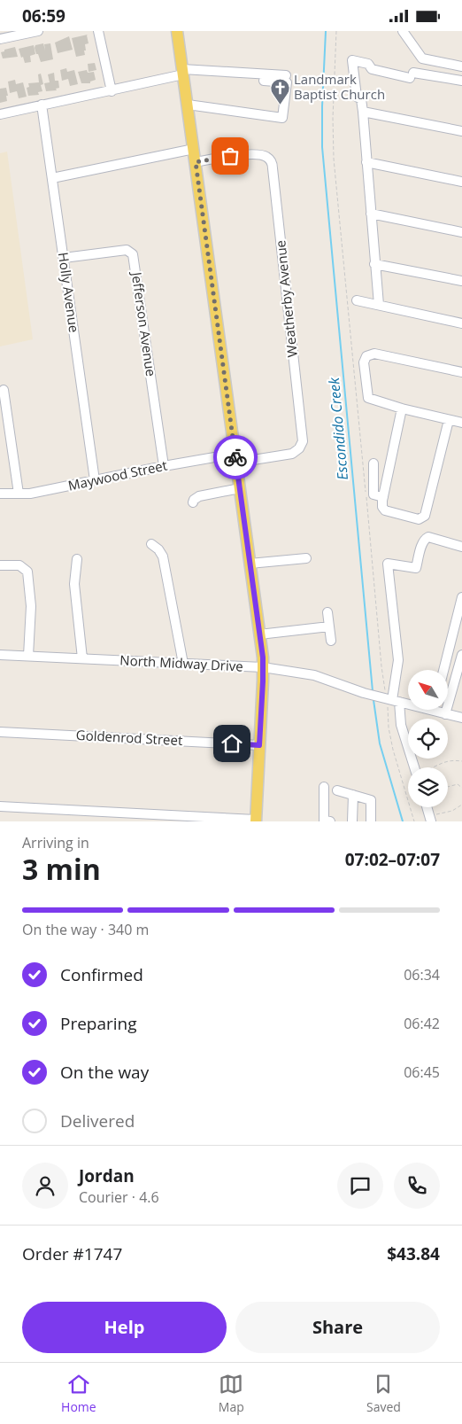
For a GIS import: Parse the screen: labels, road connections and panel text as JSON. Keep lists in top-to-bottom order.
{
  "streets": {
    "street": [
      "Holly Avenue",
      "Weatherby Avenue",
      "Jefferson Avenue",
      "Maywood Street",
      "North Midway Drive",
      "Goldenrod Street"
    ]
  },
  "crossings": [
    ["Holly Avenue", "Jefferson Avenue"],
    ["Holly Avenue", "Maywood Street"],
    ["Weatherby Avenue", "Maywood Street"],
    ["Jefferson Avenue", "Maywood Street"]
  ],
  "water": ["Escondido Creek"],
  "places": {
    "church": ["Landmark Baptist Church"]
  },
  "north": "top left",
  "page": {
    "status": "06:59",
    "heading": ["3 min", "Arriving in", "07:02–07:07"],
    "panel": [
      "Jordan",
      "Courier · 4.6",
      "Order #1747",
      "$43.84"
    ],
    "bar": "On the way · 340 m",
    "list": [
      ["Confirmed", "06:34"],
      ["Preparing", "06:42"],
      ["On the way", "06:45"],
      "Delivered"
    ],
    "buttons": ["Help", "Share"],
    "tabs": ["Home", "Map", "Saved"]
  }
}
